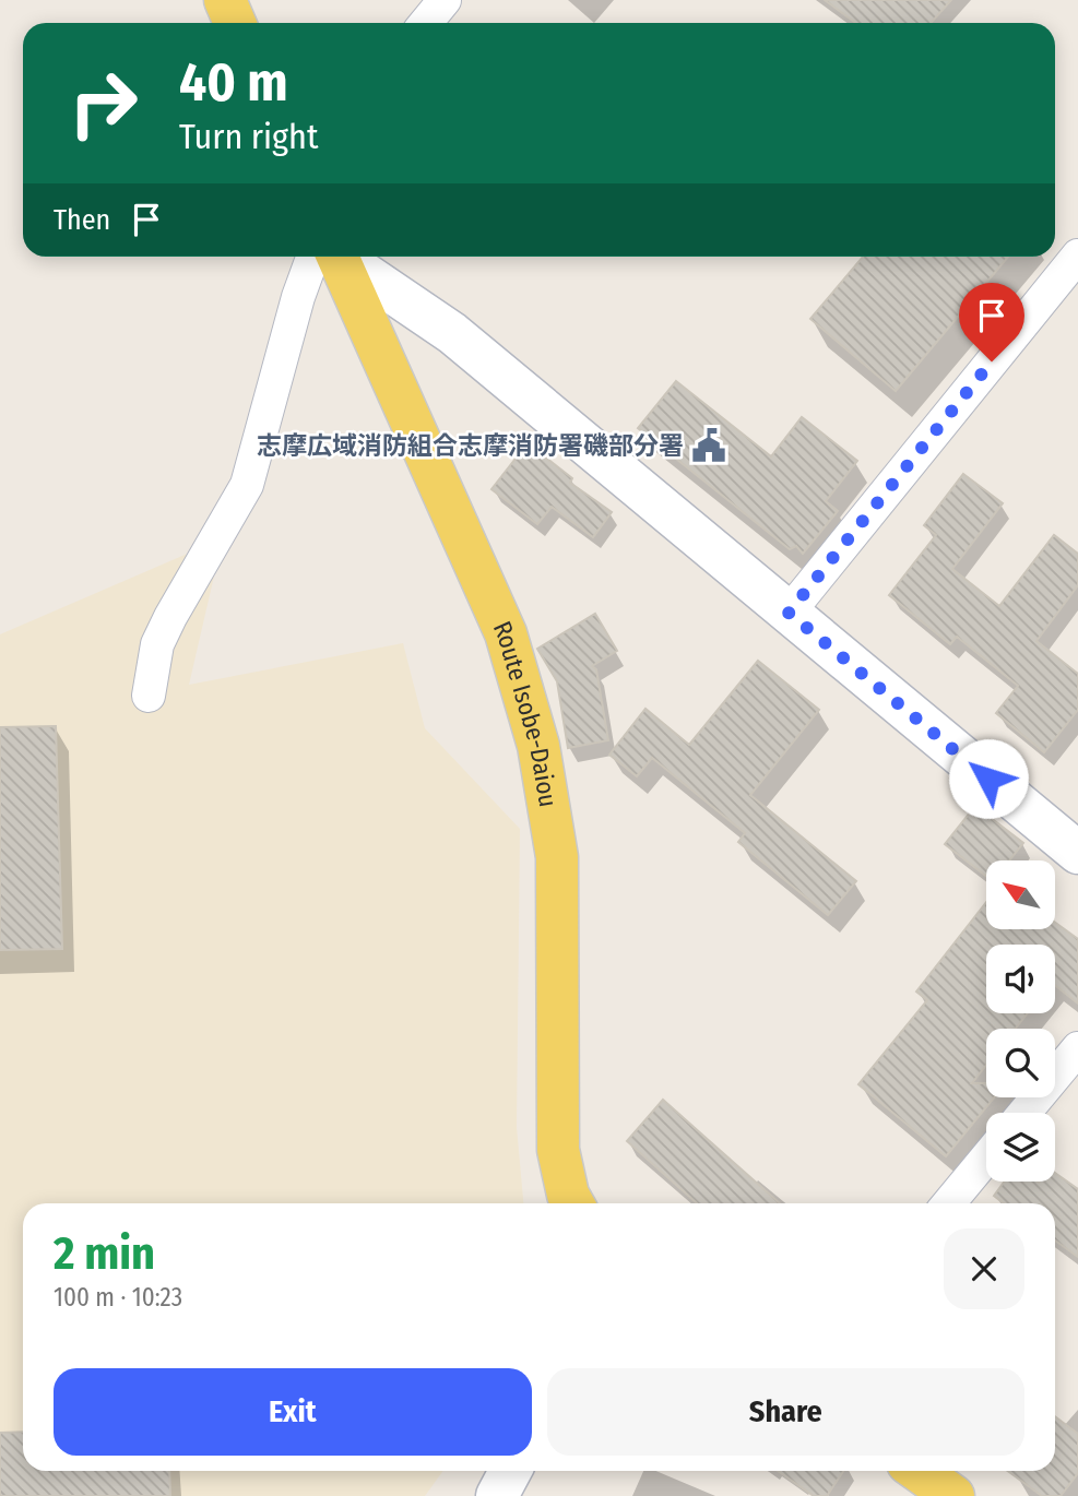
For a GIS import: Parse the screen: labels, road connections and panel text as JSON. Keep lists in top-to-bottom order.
{
  "streets": {
    "main road": ["Route Isobe-Daiou"]
  },
  "places": {
    "public building": ["志摩広域消防組合志摩消防署磯部分署"]
  },
  "north": "top left",
  "page": {
    "turn": ["40 m", "Turn right"],
    "then": "Then",
    "heading": ["2 min", "100 m · 10:23"],
    "buttons": ["Exit", "Share"]
  }
}
